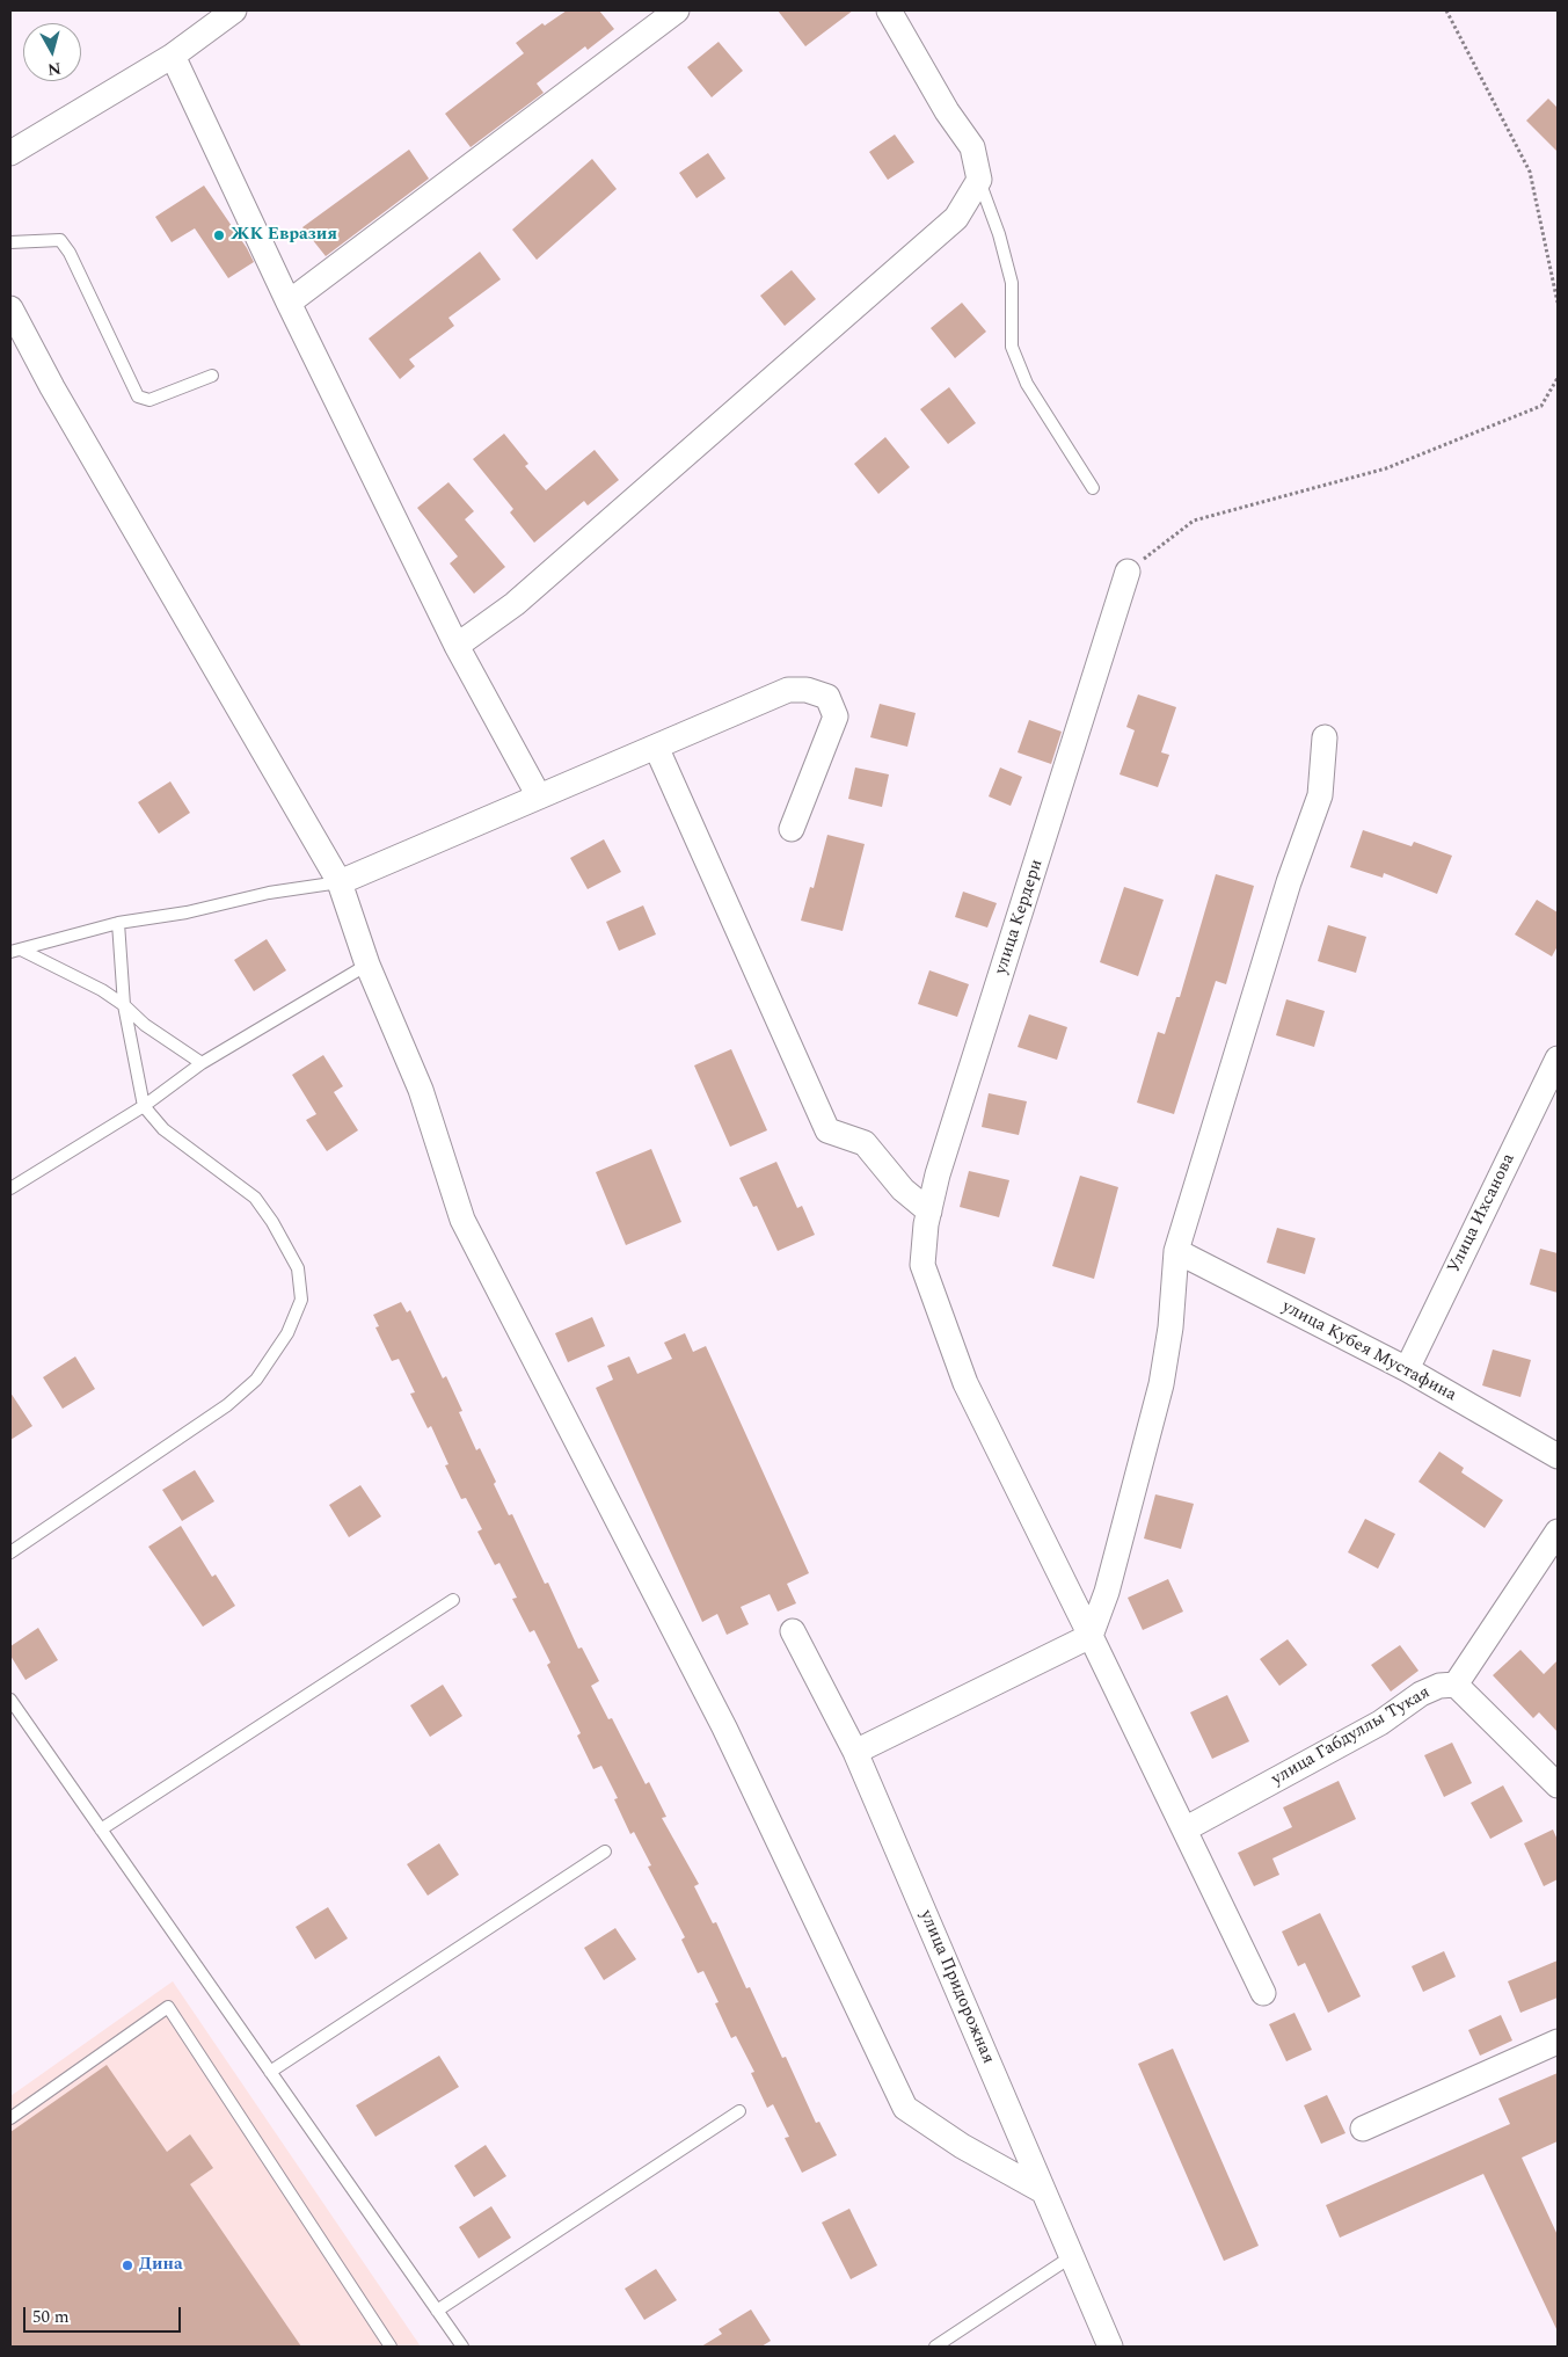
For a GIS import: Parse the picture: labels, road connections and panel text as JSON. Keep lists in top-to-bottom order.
{
  "streets": {
    "street": [
      "улица Кердери",
      "Улица Ихсанова",
      "улица Кубея Мустафина",
      "улица Габдуллы Тукая",
      "улица Придорожная"
    ]
  },
  "crossings": [
    ["Улица Ихсанова", "улица Кубея Мустафина"]
  ],
  "places": ["ЖК Евразия", "Дина"],
  "scale_bar": "50 m",
  "north": "bottom"
}
